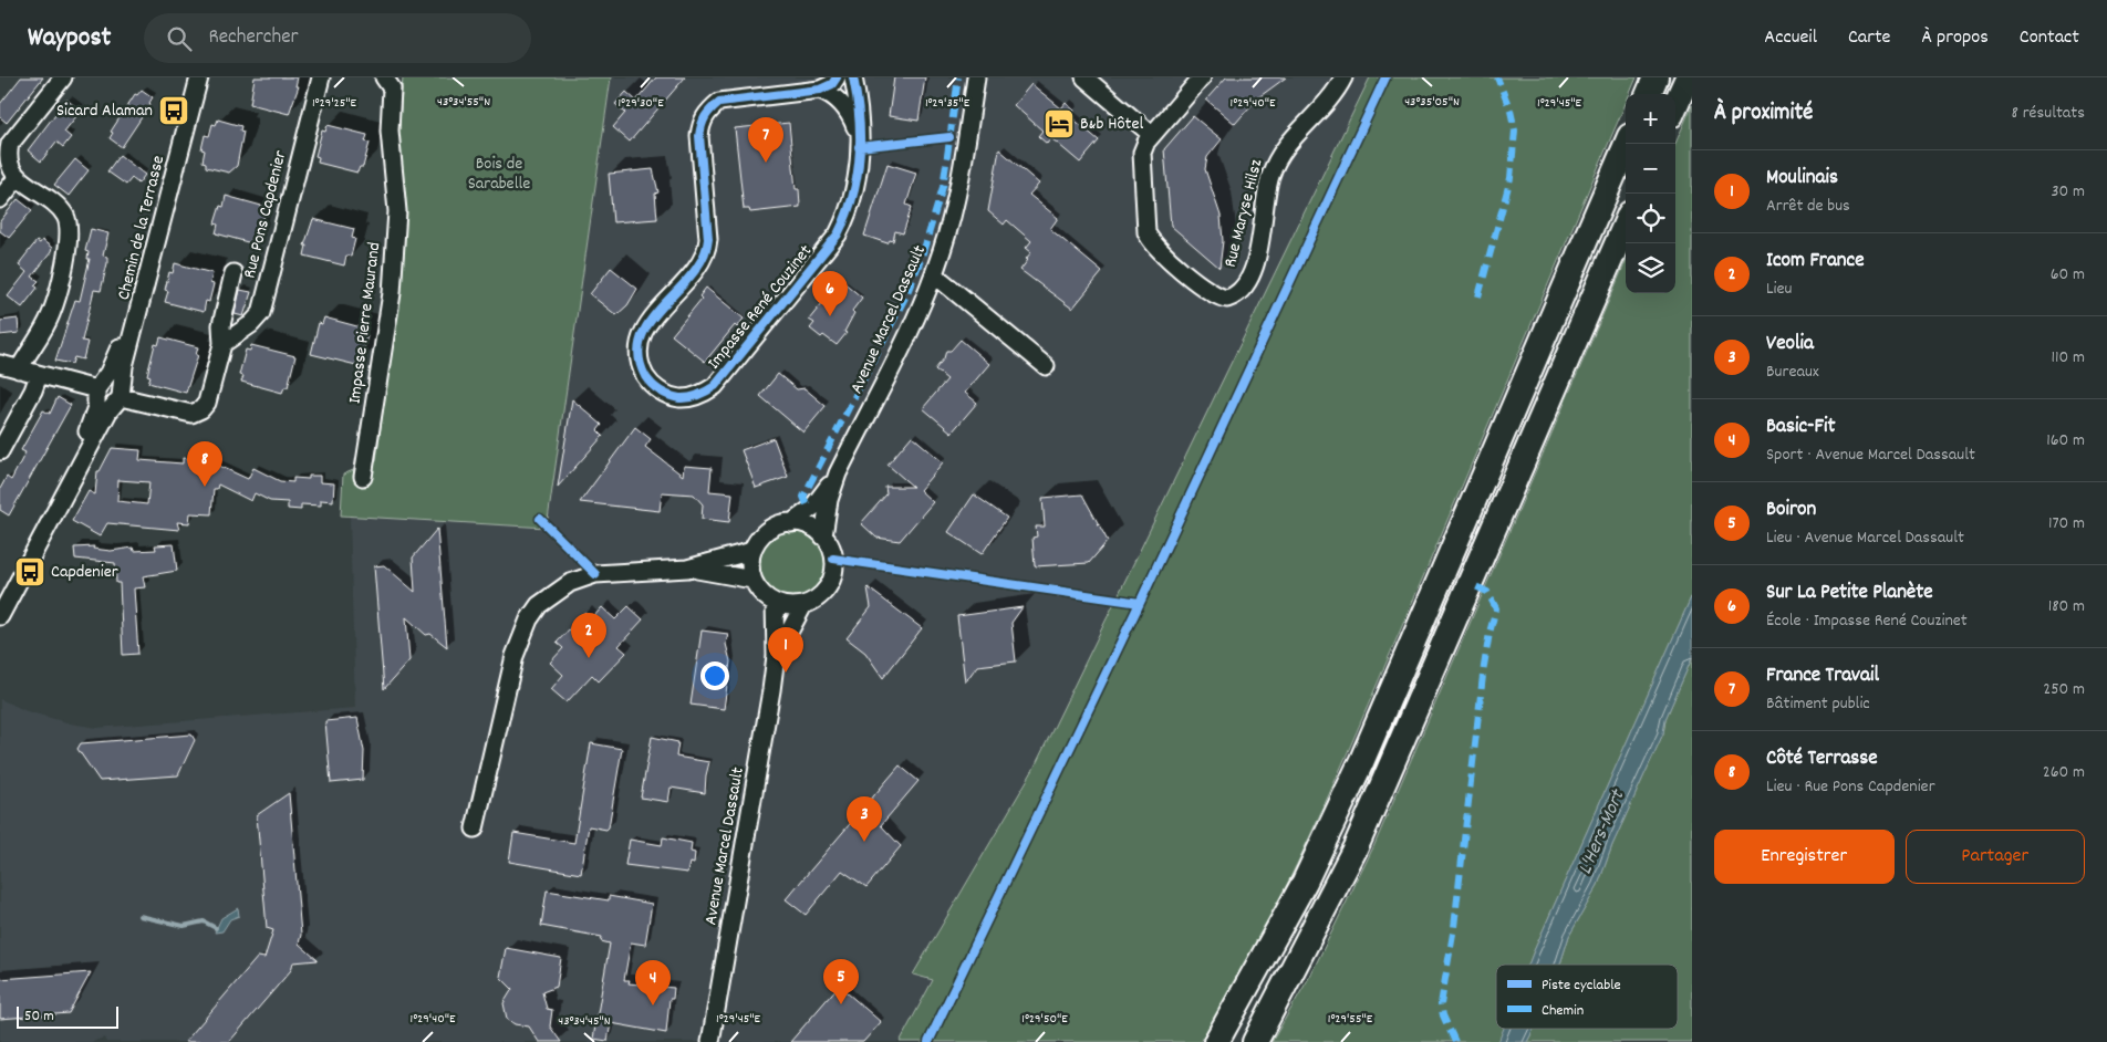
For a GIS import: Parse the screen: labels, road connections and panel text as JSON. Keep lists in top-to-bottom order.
{
  "streets": {
    "street": [
      "Rue Maryse Hilsz",
      "Rue Pons Capdenier",
      "Chemin de la Terrasse",
      "Impasse René Couzinet",
      "Avenue Marcel Dassault",
      "Impasse Pierre Maurand"
    ]
  },
  "crossings": [
    ["Rue Pons Capdenier", "Chemin de la Terrasse"]
  ],
  "water": ["L'Hers-Mort"],
  "parks": ["Bois de Sarabelle"],
  "places": {
    "bus stop": ["Sicard Alaman", "Capdenier"],
    "hotel": ["B&b Hôtel"]
  },
  "legend": ["Piste cyclable", "Chemin"],
  "scale_bar": "50 m",
  "page": {
    "header": "Waypost",
    "search": "Rechercher",
    "nav": [
      "Accueil",
      "Carte",
      "À propos",
      "Contact"
    ],
    "heading": ["À proximité", "8 résultats"],
    "map_buttons": ["+", "−"],
    "pins": [
      "7",
      "6",
      "8",
      "2",
      "1",
      "3",
      "5",
      "4"
    ],
    "list": [
      {
        "mark": "1",
        "name": "Moulinais",
        "note": "Arrêt de bus",
        "value": "30 m"
      },
      {
        "mark": "2",
        "name": "Icom France",
        "note": "Lieu",
        "value": "60 m"
      },
      {
        "mark": "3",
        "name": "Veolia",
        "note": "Bureaux",
        "value": "110 m"
      },
      {
        "mark": "4",
        "name": "Basic-Fit",
        "note": "Sport · Avenue Marcel Dassault",
        "value": "160 m"
      },
      {
        "mark": "5",
        "name": "Boiron",
        "note": "Lieu · Avenue Marcel Dassault",
        "value": "170 m"
      },
      {
        "mark": "6",
        "name": "Sur La Petite Planète",
        "note": "École · Impasse René Couzinet",
        "value": "180 m"
      },
      {
        "mark": "7",
        "name": "France Travail",
        "note": "Bâtiment public",
        "value": "250 m"
      },
      {
        "mark": "8",
        "name": "Côté Terrasse",
        "note": "Lieu · Rue Pons Capdenier",
        "value": "260 m"
      }
    ],
    "buttons": ["Enregistrer", "Partager"],
    "scale": "50 m"
  },
  "coordinates": [
    "43°34'55\"N",
    "43°35'05\"N",
    "1°29'30\"E",
    "1°29'35\"E",
    "1°29'40\"E",
    "1°29'45\"E",
    "1°29'25\"E",
    "1°29'50\"E",
    "1°29'55\"E",
    "43°34'45\"N"
  ]
}
